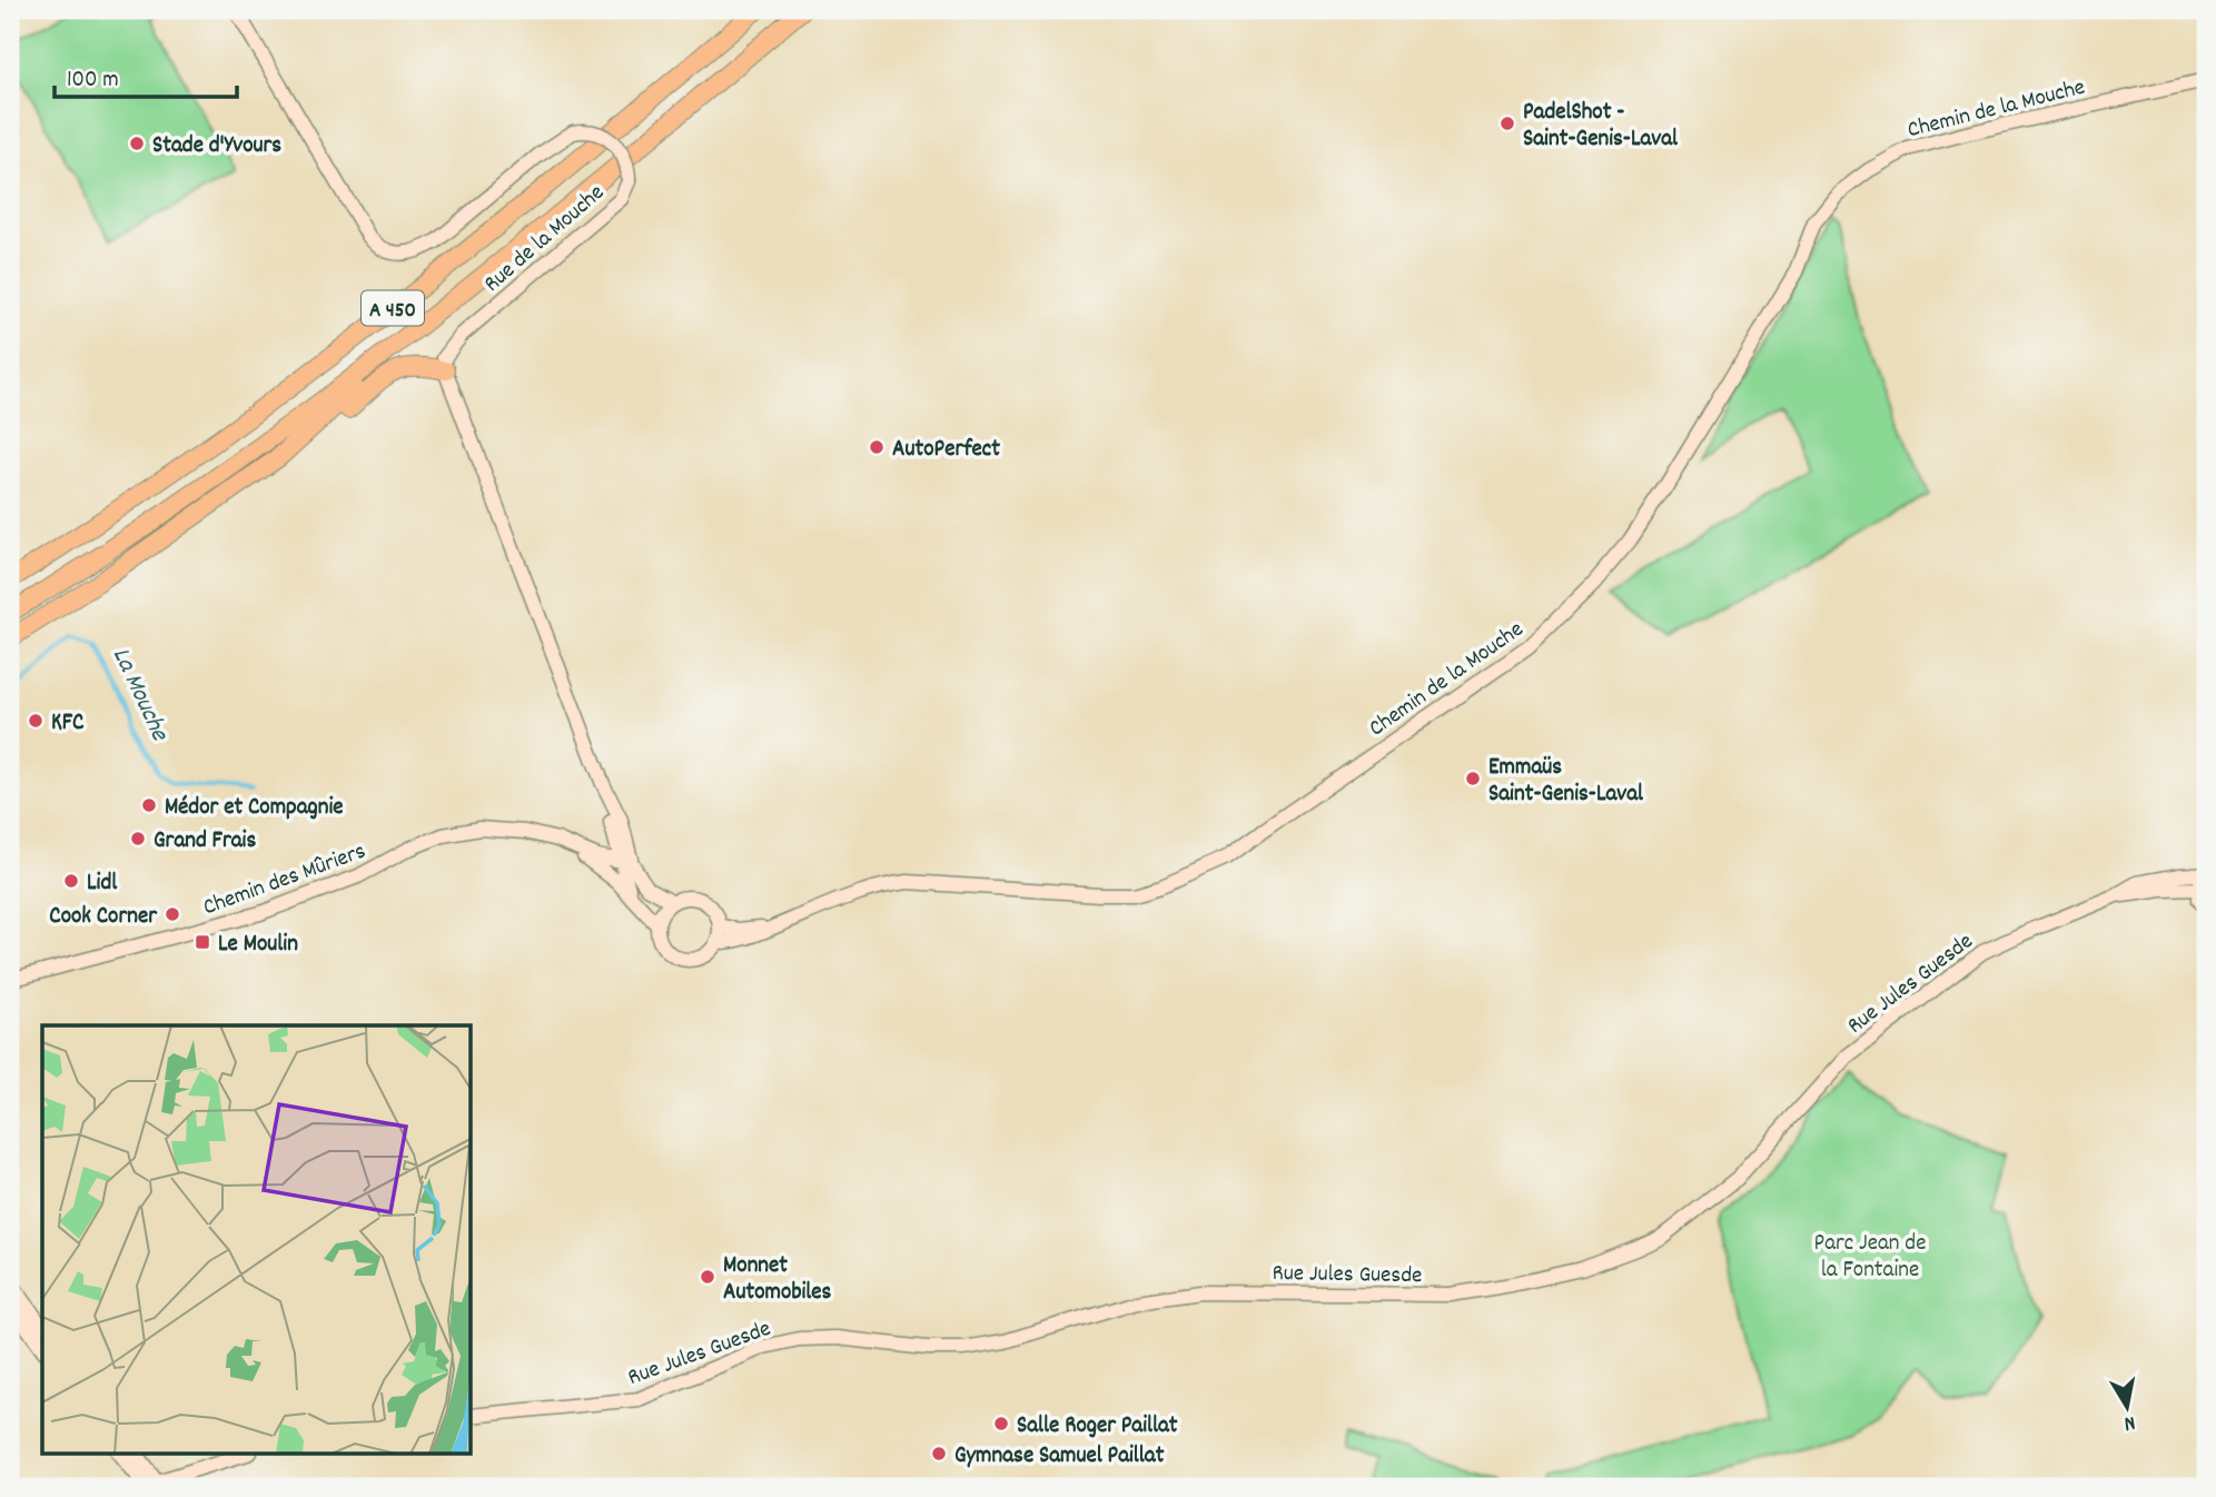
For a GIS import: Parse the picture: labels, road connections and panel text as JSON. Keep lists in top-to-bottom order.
{
  "streets": {
    "highway": ["A 450"],
    "street": [
      "Chemin de la Mouche",
      "Rue de la Mouche",
      "Chemin des Mûriers",
      "Rue Jules Guesde"
    ]
  },
  "crossings": [
    ["Chemin de la Mouche", "Chemin des Mûriers"]
  ],
  "water": ["La Mouche"],
  "parks": ["Parc Jean de la Fontaine"],
  "places": {
    "other": [
      "PadelShot - Saint-Genis-Laval",
      "Stade d'Yvours",
      "AutoPerfect",
      "KFC",
      "Emmaüs Saint-Genis-Laval",
      "Médor et Compagnie",
      "Grand Frais",
      "Lidl",
      "Cook Corner",
      "Monnet Automobiles",
      "Salle Roger Paillat",
      "Gymnase Samuel Paillat"
    ],
    "transit": ["Le Moulin"]
  },
  "scale_bar": "100 m",
  "north": "bottom"
}
